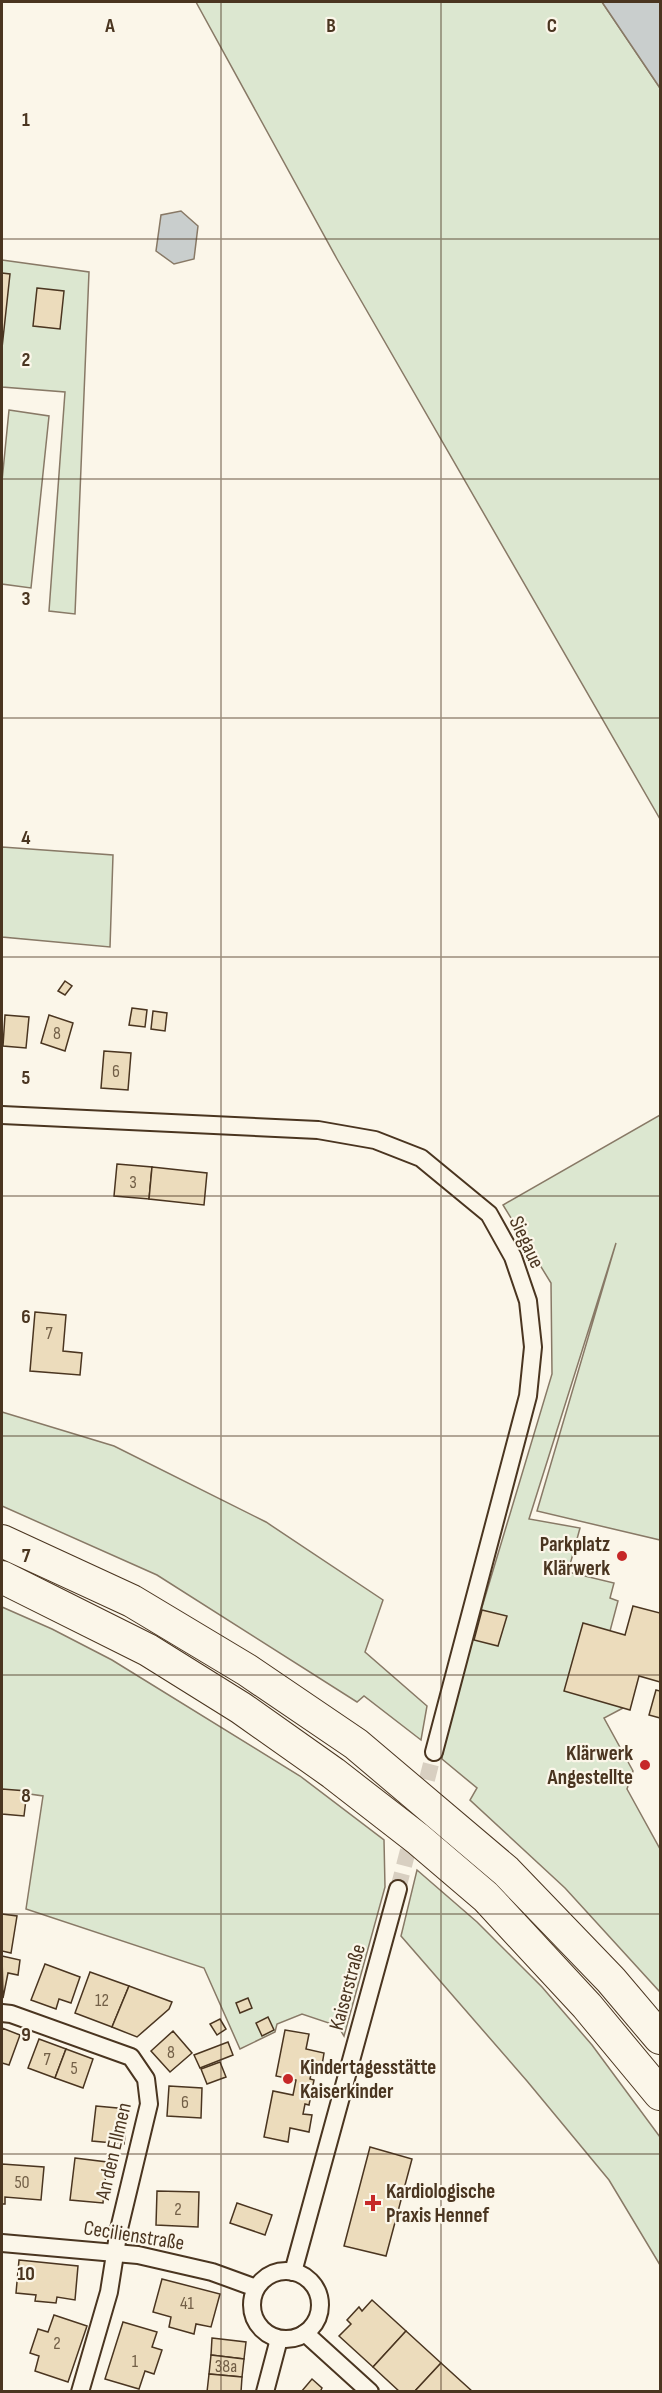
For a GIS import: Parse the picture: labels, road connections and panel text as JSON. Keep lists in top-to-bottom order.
{
  "streets": {
    "street": [
      "Siegaue",
      "Kaiserstraße",
      "An den Ellmen",
      "Cecilienstraße"
    ]
  },
  "crossings": [
    ["Kaiserstraße", "Cecilienstraße"],
    ["An den Ellmen", "Cecilienstraße"]
  ],
  "places": {
    "other": ["Parkplatz Klärwerk", "Klärwerk Angestellte", "Kindertagesstätte Kaiserkinder"],
    "health": ["Kardiologische Praxis Hennef"]
  },
  "house_numbers": [
    "8",
    "6",
    "3",
    "7",
    "12",
    "8",
    "7",
    "5",
    "6",
    "50",
    "2",
    "41",
    "2",
    "1",
    "38a"
  ],
  "grid": {
    "columns": ["A", "B", "C"],
    "rows": [
      "1",
      "2",
      "3",
      "4",
      "5",
      "6",
      "7",
      "8",
      "9",
      "10"
    ]
  }
}
